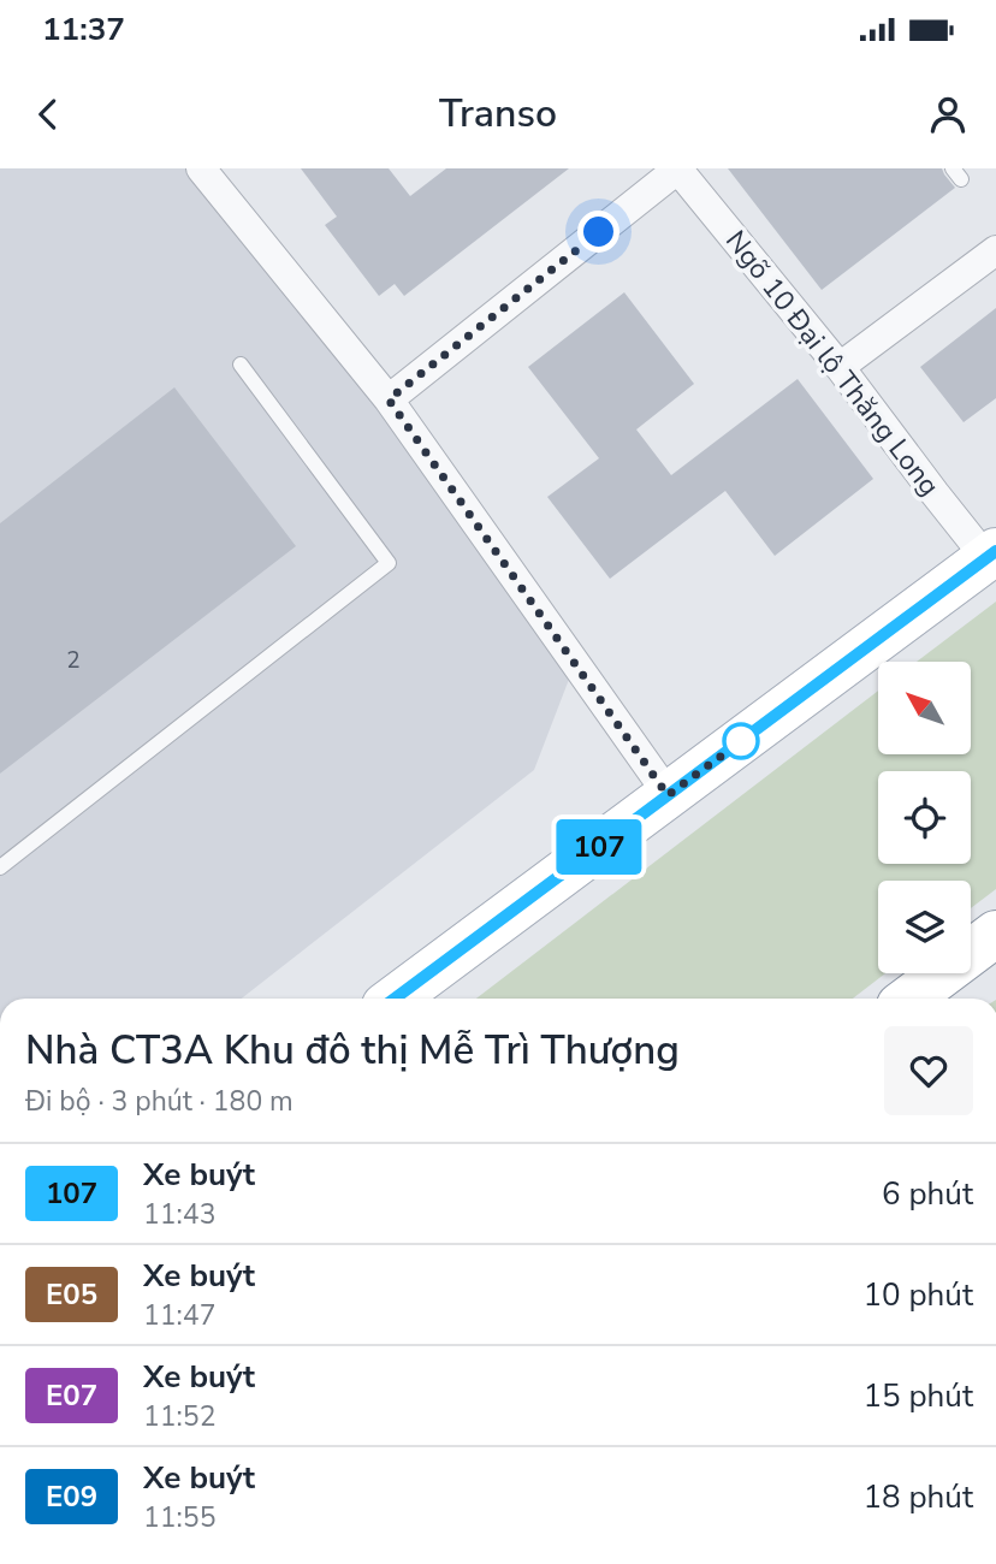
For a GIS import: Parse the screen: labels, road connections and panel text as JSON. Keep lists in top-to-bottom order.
{
  "streets": {
    "street": ["Ngõ 10 Đại lộ Thăng Long"]
  },
  "lines": ["bus line 107"],
  "house_numbers": ["2"],
  "north": "top left",
  "page": {
    "status": "11:37",
    "header": "Transo",
    "on_map": "107",
    "heading": ["Nhà CT3A Khu đô thị Mễ Trì Thượng", "Đi bộ · 3 phút · 180 m"],
    "list": [
      {
        "mark": "107",
        "name": "Xe buýt",
        "note": "11:43",
        "value": "6 phút"
      },
      {
        "mark": "E05",
        "name": "Xe buýt",
        "note": "11:47",
        "value": "10 phút"
      },
      {
        "mark": "E07",
        "name": "Xe buýt",
        "note": "11:52",
        "value": "15 phút"
      },
      {
        "mark": "E09",
        "name": "Xe buýt",
        "note": "11:55",
        "value": "18 phút"
      }
    ]
  }
}
